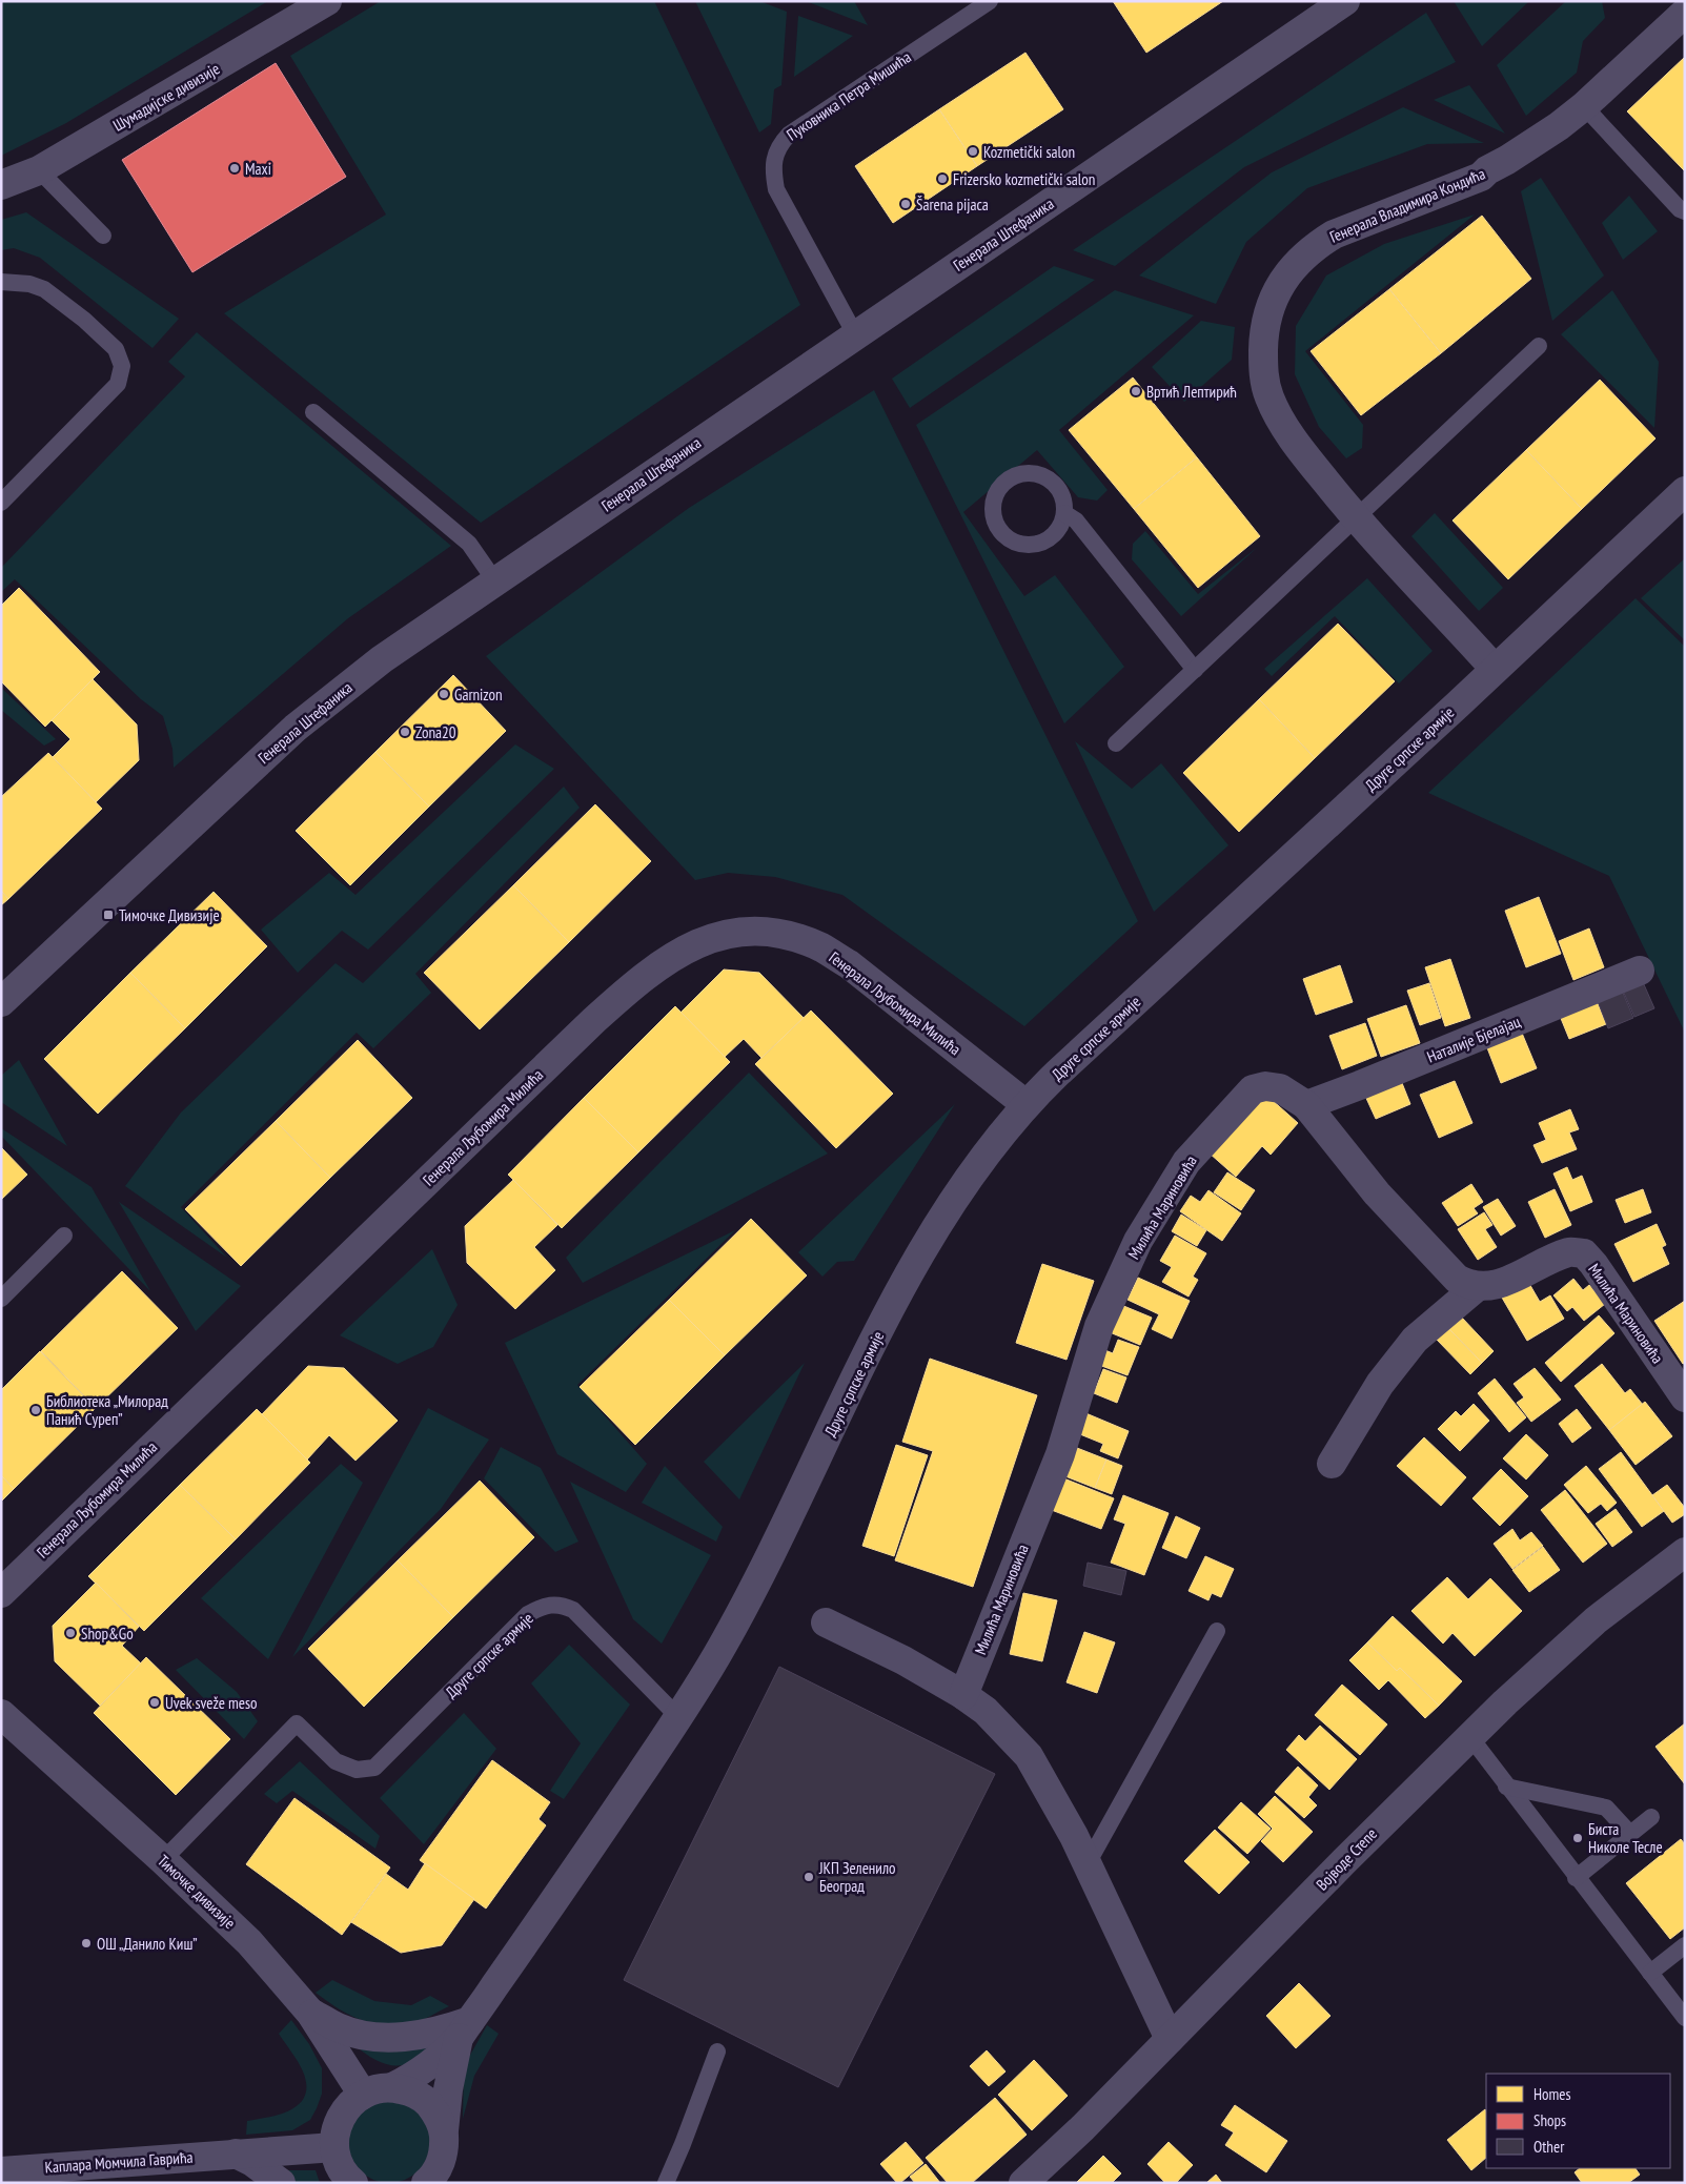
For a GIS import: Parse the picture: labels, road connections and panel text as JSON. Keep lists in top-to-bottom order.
{
  "streets": {
    "street": [
      "Шумадијске дивизије",
      "Генерала Владимира Кондића",
      "Генерала Штефаника",
      "Друге српске армије",
      "Генерала Љубомира Милића",
      "Наталије Бјелајац",
      "Милића Мариновића",
      "Војводе Степе",
      "Тимочке дивизије",
      "Каплара Момчила Гаврића"
    ],
    "lane": ["Пуковника Петра Мишића"]
  },
  "crossings": [
    ["Пуковника Петра Мишића", "Генерала Штефаника"],
    ["Генерала Владимира Кондића", "Друге српске армије"],
    ["Друге српске армије", "Генерала Љубомира Милића"],
    ["Друге српске армије", "Тимочке дивизије"],
    ["Наталије Бјелајац", "Милића Мариновића"]
  ],
  "places": {
    "other": [
      "Kozmetički salon",
      "Maxi",
      "Frizersko kozmetički salon",
      "Šarena pijaca",
      "Вртић Лептирић",
      "Garnizon",
      "Zona20",
      "Библиотека „Милорад Панић Суреп”",
      "Shop&Go",
      "Uvek sveže meso",
      "Биста Николе Тесле",
      "ЈКП Зеленило Београд",
      "ОШ „Данило Киш”"
    ],
    "transit": ["Тимочке Дивизије"]
  },
  "legend": ["Homes", "Shops", "Other"]
}
